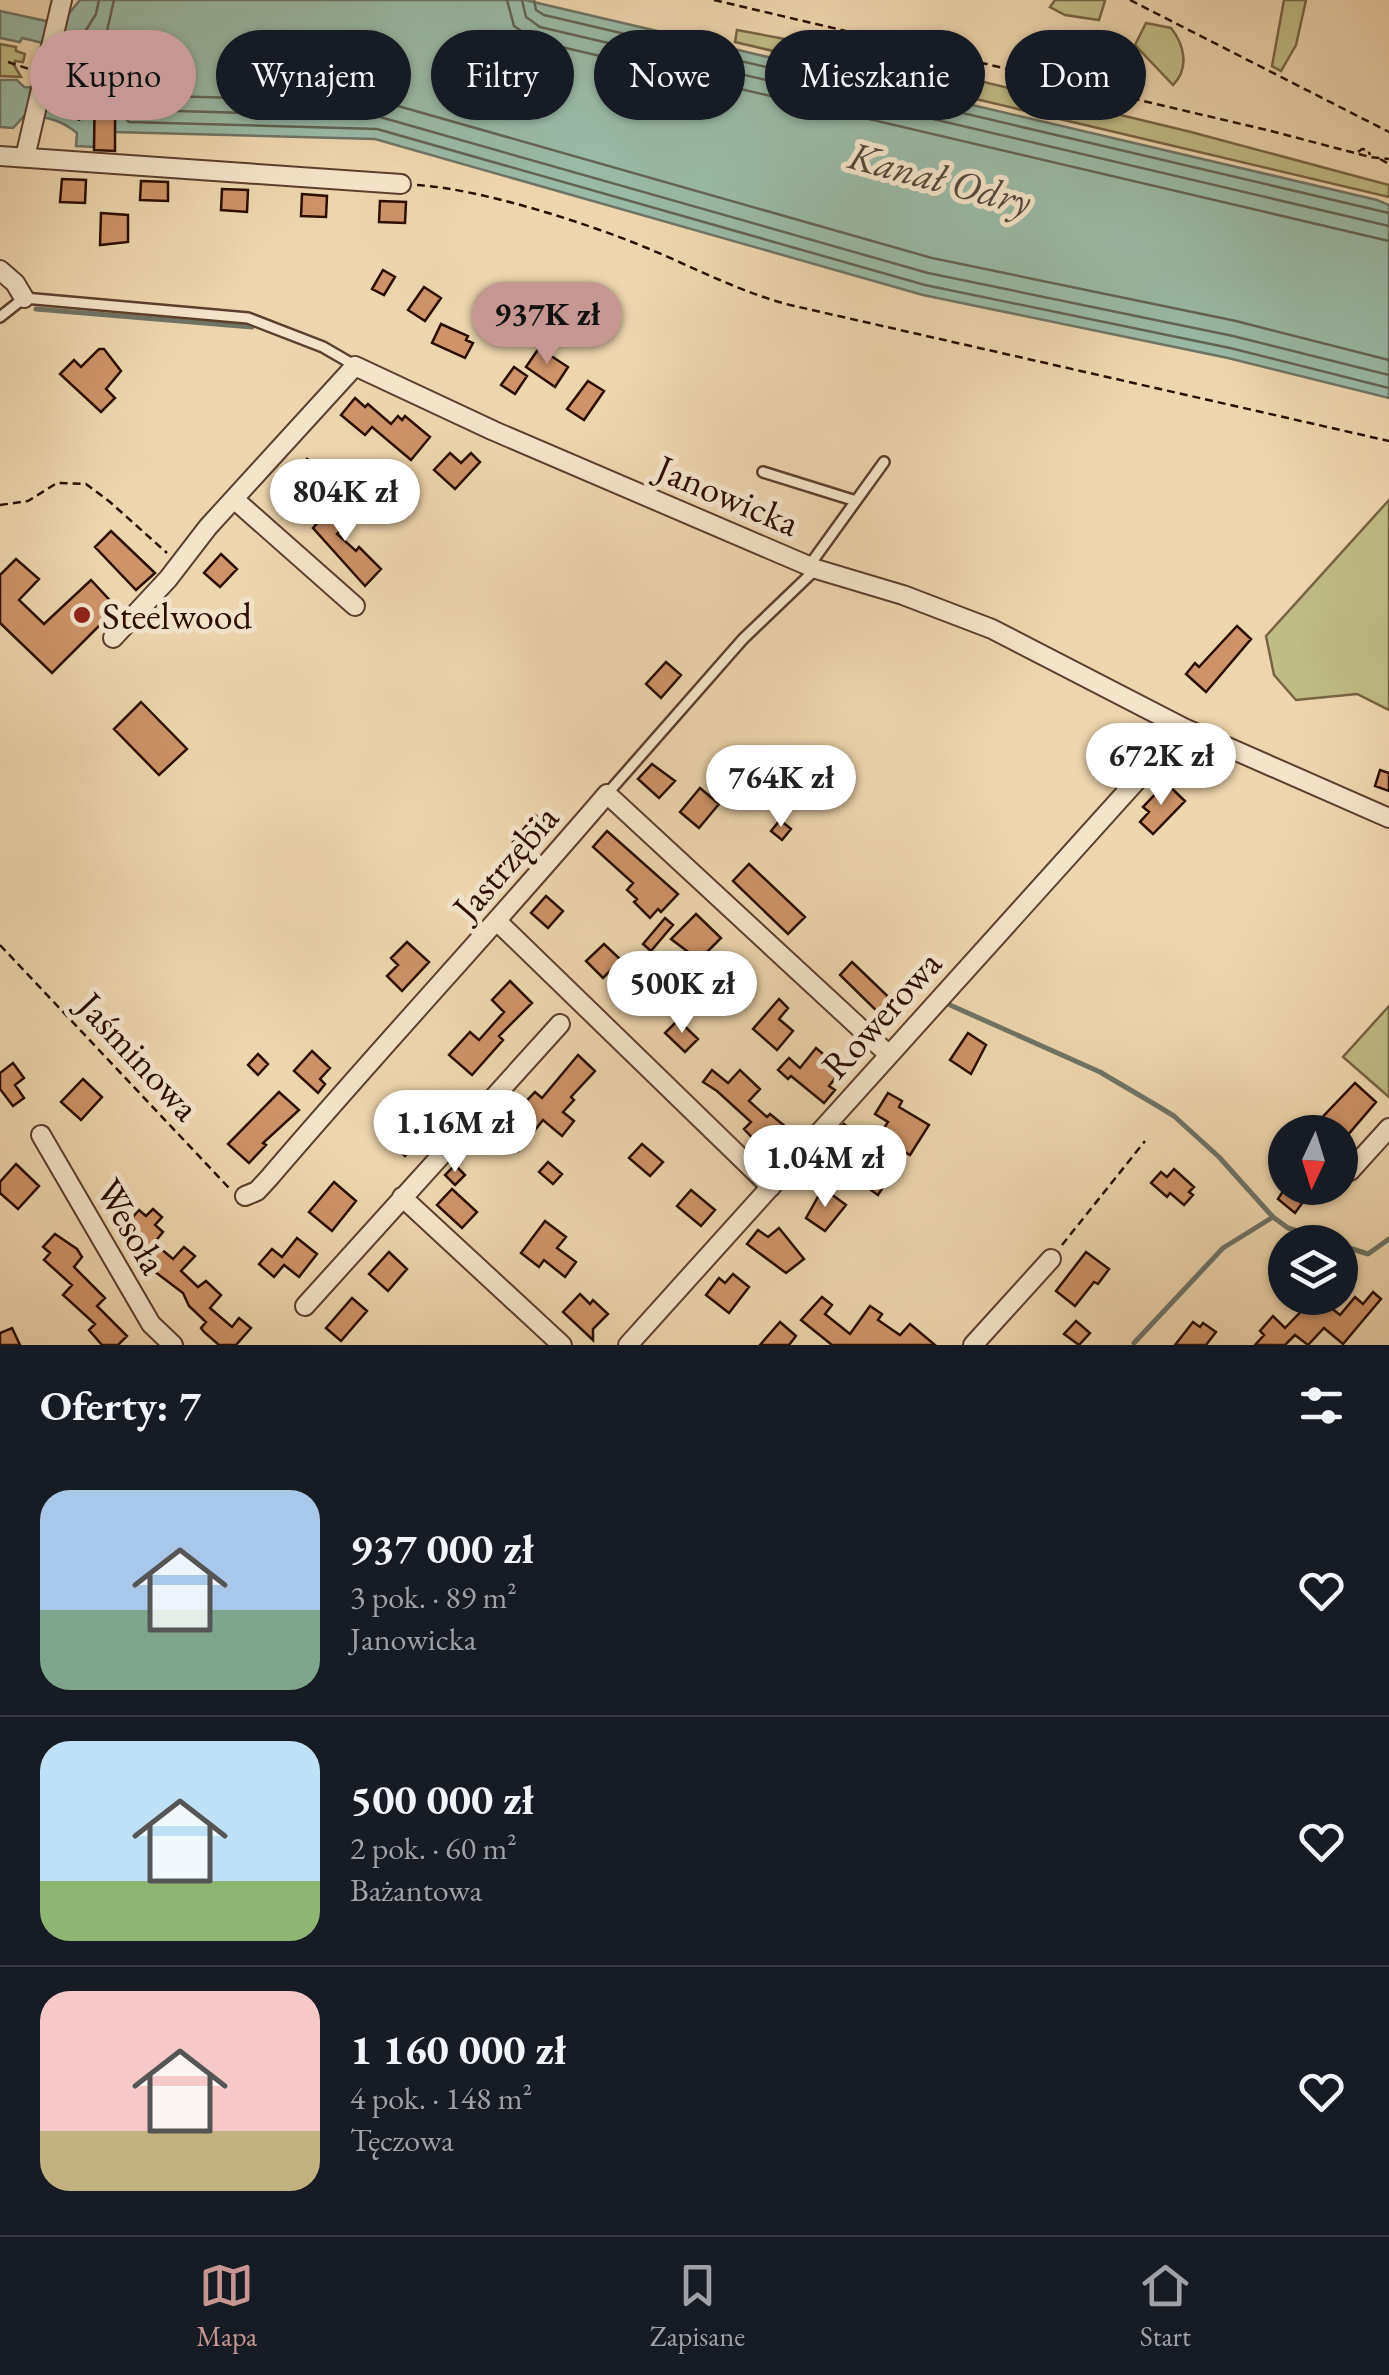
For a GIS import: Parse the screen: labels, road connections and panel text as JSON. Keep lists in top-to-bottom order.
{
  "streets": {
    "street": [
      "Janowicka",
      "Jastrzębia",
      "Rowerowa",
      "Wesoła"
    ],
    "path": ["Jaśminowa"]
  },
  "crossings": [
    ["Janowicka", "Jastrzębia"],
    ["Janowicka", "Rowerowa"],
    ["Jastrzębia", "Jaśminowa"]
  ],
  "water": ["Kanał Odry"],
  "places": ["Steelwood"],
  "north": "bottom",
  "page": {
    "chip": [
      "Kupno",
      "Wynajem",
      "Filtry",
      "Nowe",
      "Mieszkanie",
      "Dom"
    ],
    "price": [
      "937K zł",
      "804K zł",
      "672K zł",
      "764K zł",
      "500K zł",
      "1.16M zł",
      "1.04M zł"
    ],
    "heading": "Oferty: 7",
    "list": [
      {
        "name": "937 000 zł",
        "note": "3 pok. · 89 m² · Janowicka"
      },
      {
        "name": "500 000 zł",
        "note": "2 pok. · 60 m² · Bażantowa"
      },
      {
        "name": "1 160 000 zł",
        "note": "4 pok. · 148 m² · Tęczowa"
      }
    ],
    "tabs": ["Mapa", "Zapisane", "Start"]
  }
}
